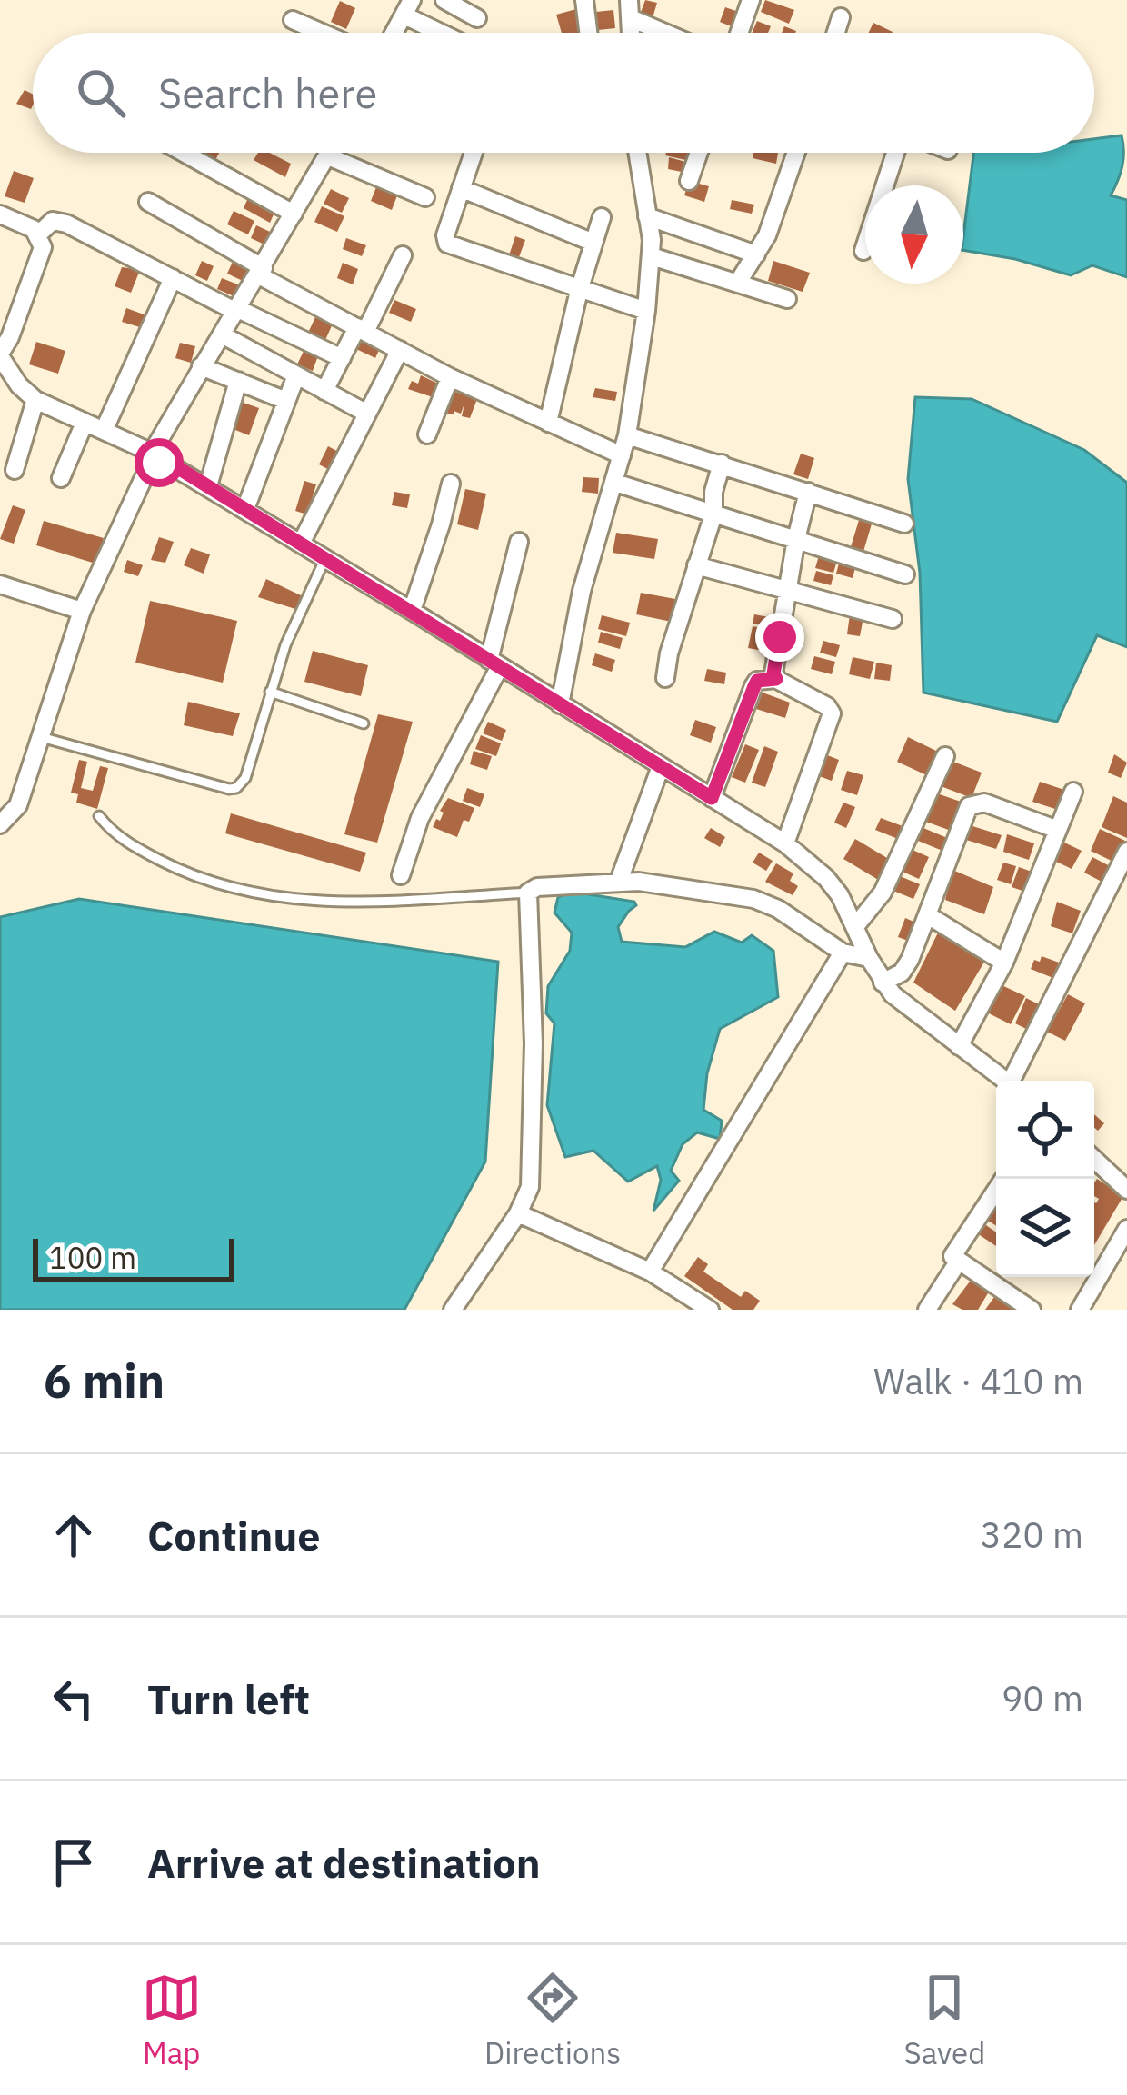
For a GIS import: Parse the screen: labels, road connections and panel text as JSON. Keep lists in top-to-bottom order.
{
  "scale_bar": "100 m",
  "north": "bottom",
  "page": {
    "search": "Search here",
    "scale": "100 m",
    "heading": ["6 min", "Walk · 410 m"],
    "list": [
      ["Continue", "320 m"],
      ["Turn left", "90 m"],
      "Arrive at destination"
    ],
    "nav": ["Map", "Directions", "Saved"]
  }
}
